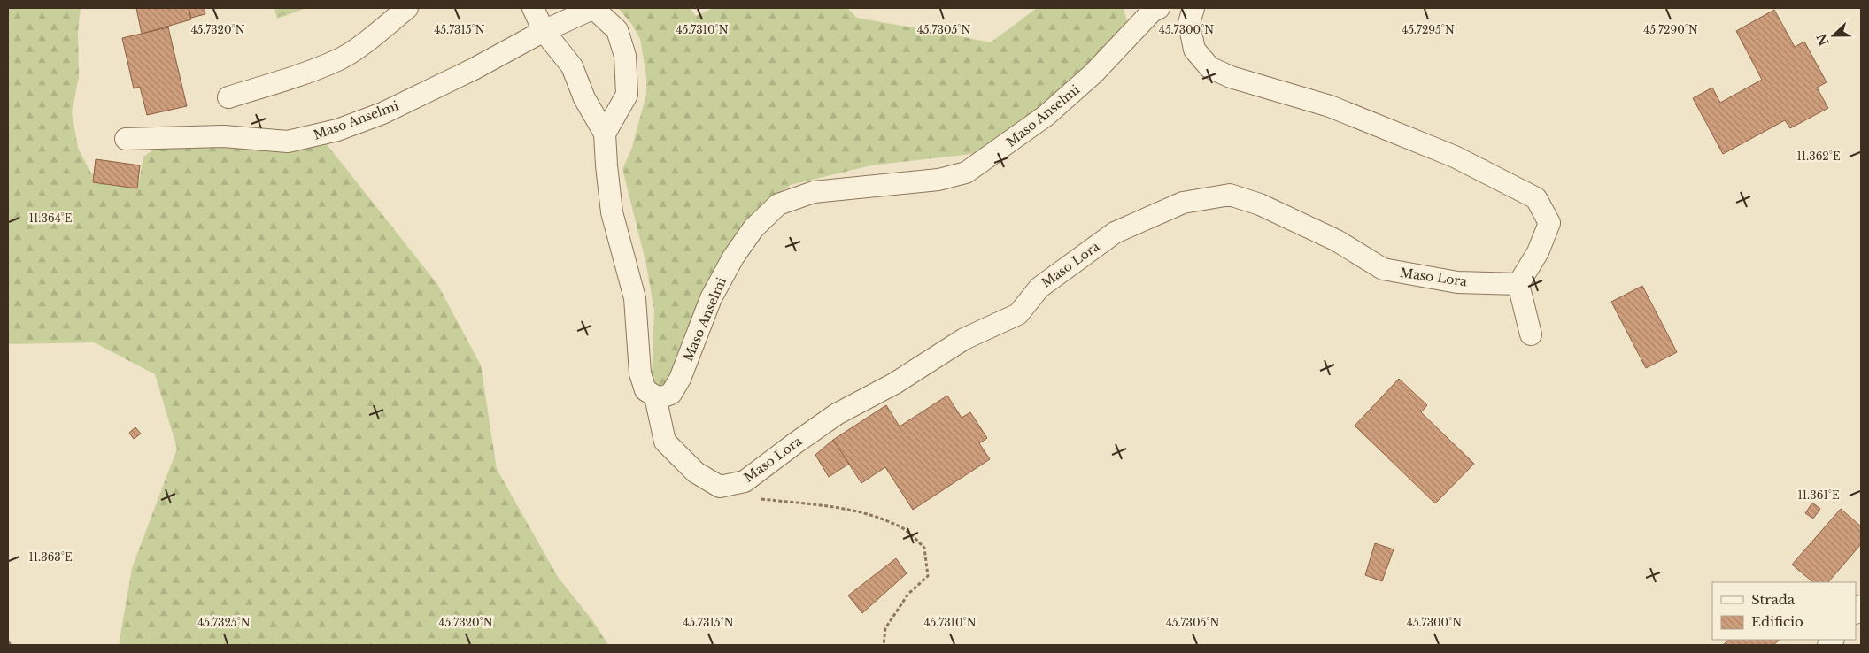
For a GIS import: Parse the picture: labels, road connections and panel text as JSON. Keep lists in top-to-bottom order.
{
  "streets": {
    "street": ["Maso Anselmi", "Maso Lora"]
  },
  "crossings": [
    ["Maso Anselmi", "Maso Lora"]
  ],
  "legend": ["Strada", "Edificio"],
  "north": "left",
  "coordinates": [
    "45.7320°N",
    "45.7315°N",
    "45.7310°N",
    "45.7305°N",
    "45.7300°N",
    "45.7295°N",
    "45.7290°N",
    "11.362°E",
    "11.364°E",
    "11.361°E",
    "11.363°E",
    "45.7325°N"
  ]
}
